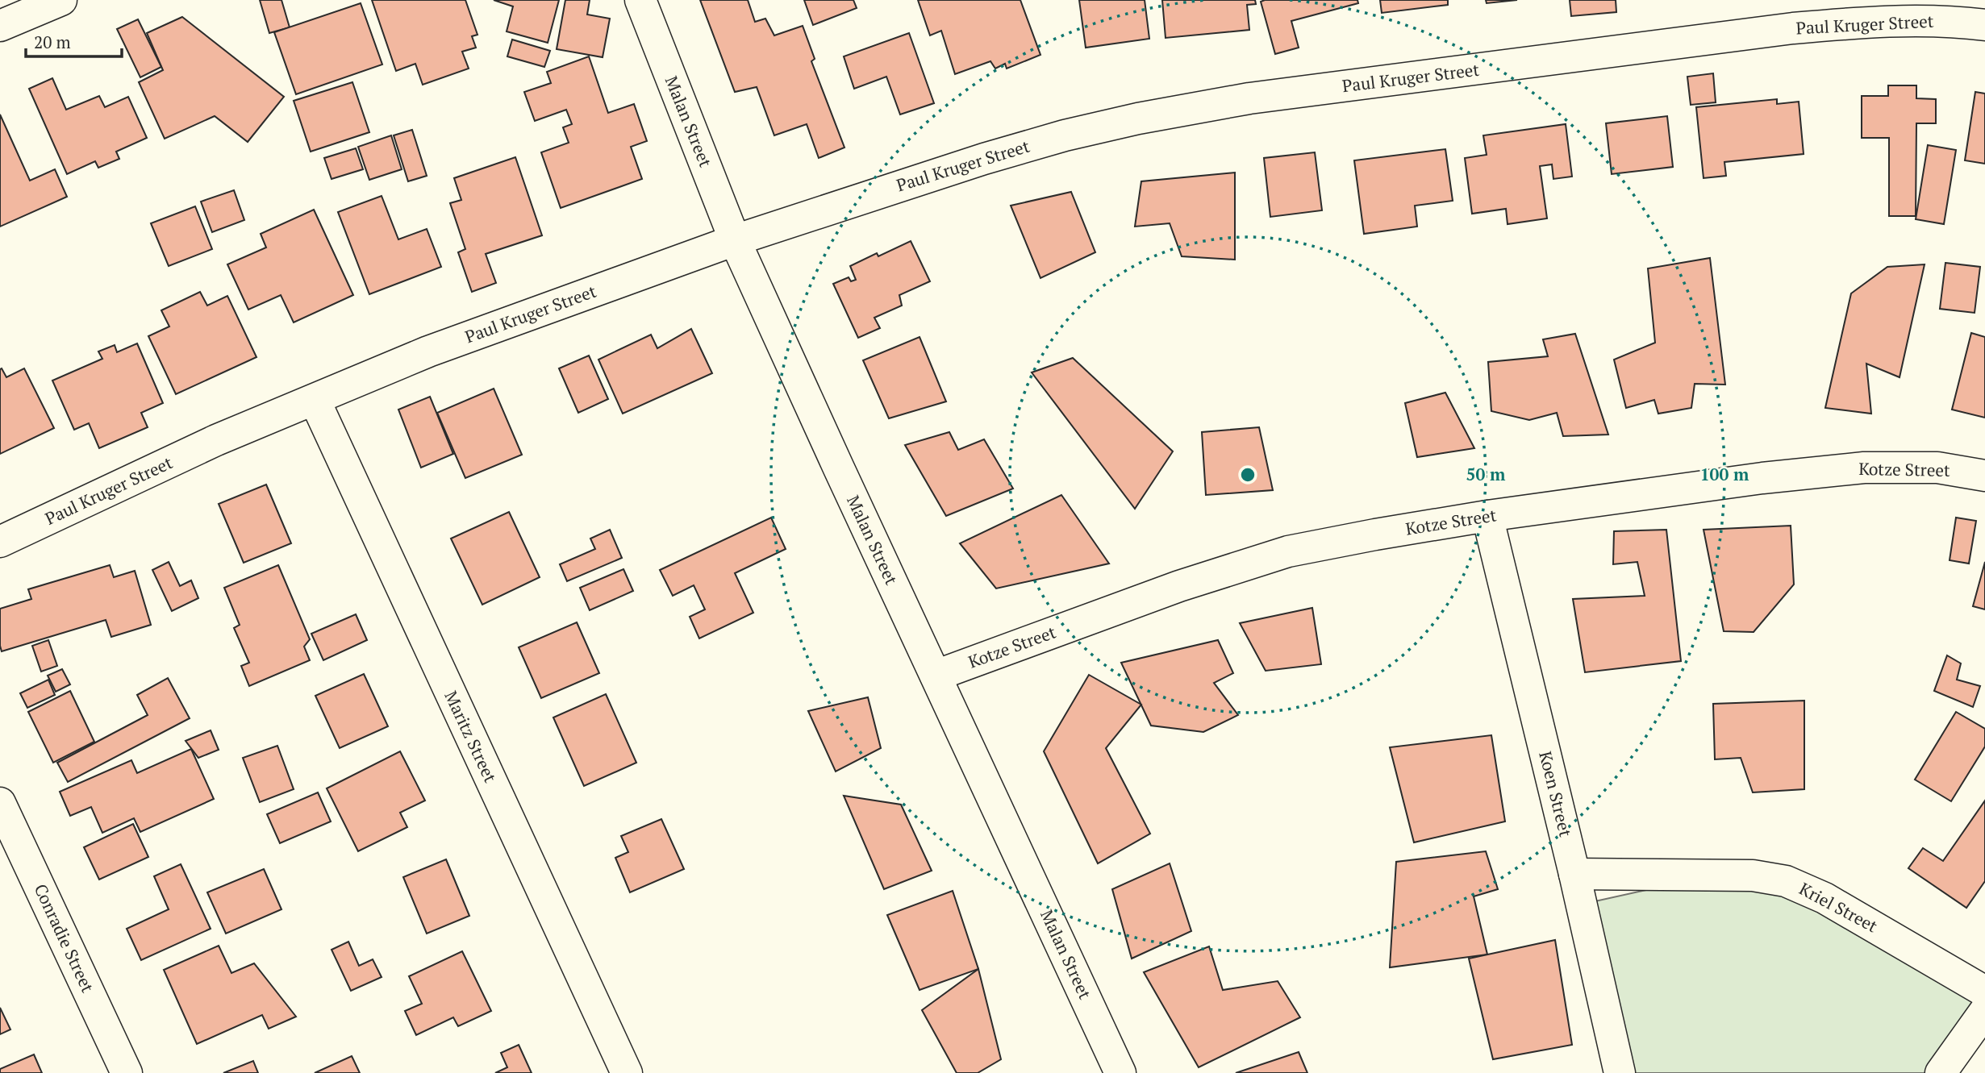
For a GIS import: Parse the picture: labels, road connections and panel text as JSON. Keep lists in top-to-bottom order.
{
  "streets": {
    "street": [
      "Paul Kruger Street",
      "Malan Street",
      "Kotze Street",
      "Maritz Street",
      "Koen Street",
      "Kriel Street",
      "Conradie Street"
    ]
  },
  "crossings": [
    ["Paul Kruger Street", "Malan Street"],
    ["Paul Kruger Street", "Maritz Street"],
    ["Malan Street", "Kotze Street"],
    ["Kotze Street", "Koen Street"],
    ["Koen Street", "Kriel Street"]
  ],
  "scale_bar": "20 m",
  "rings": ["50 m", "100 m"]
}
